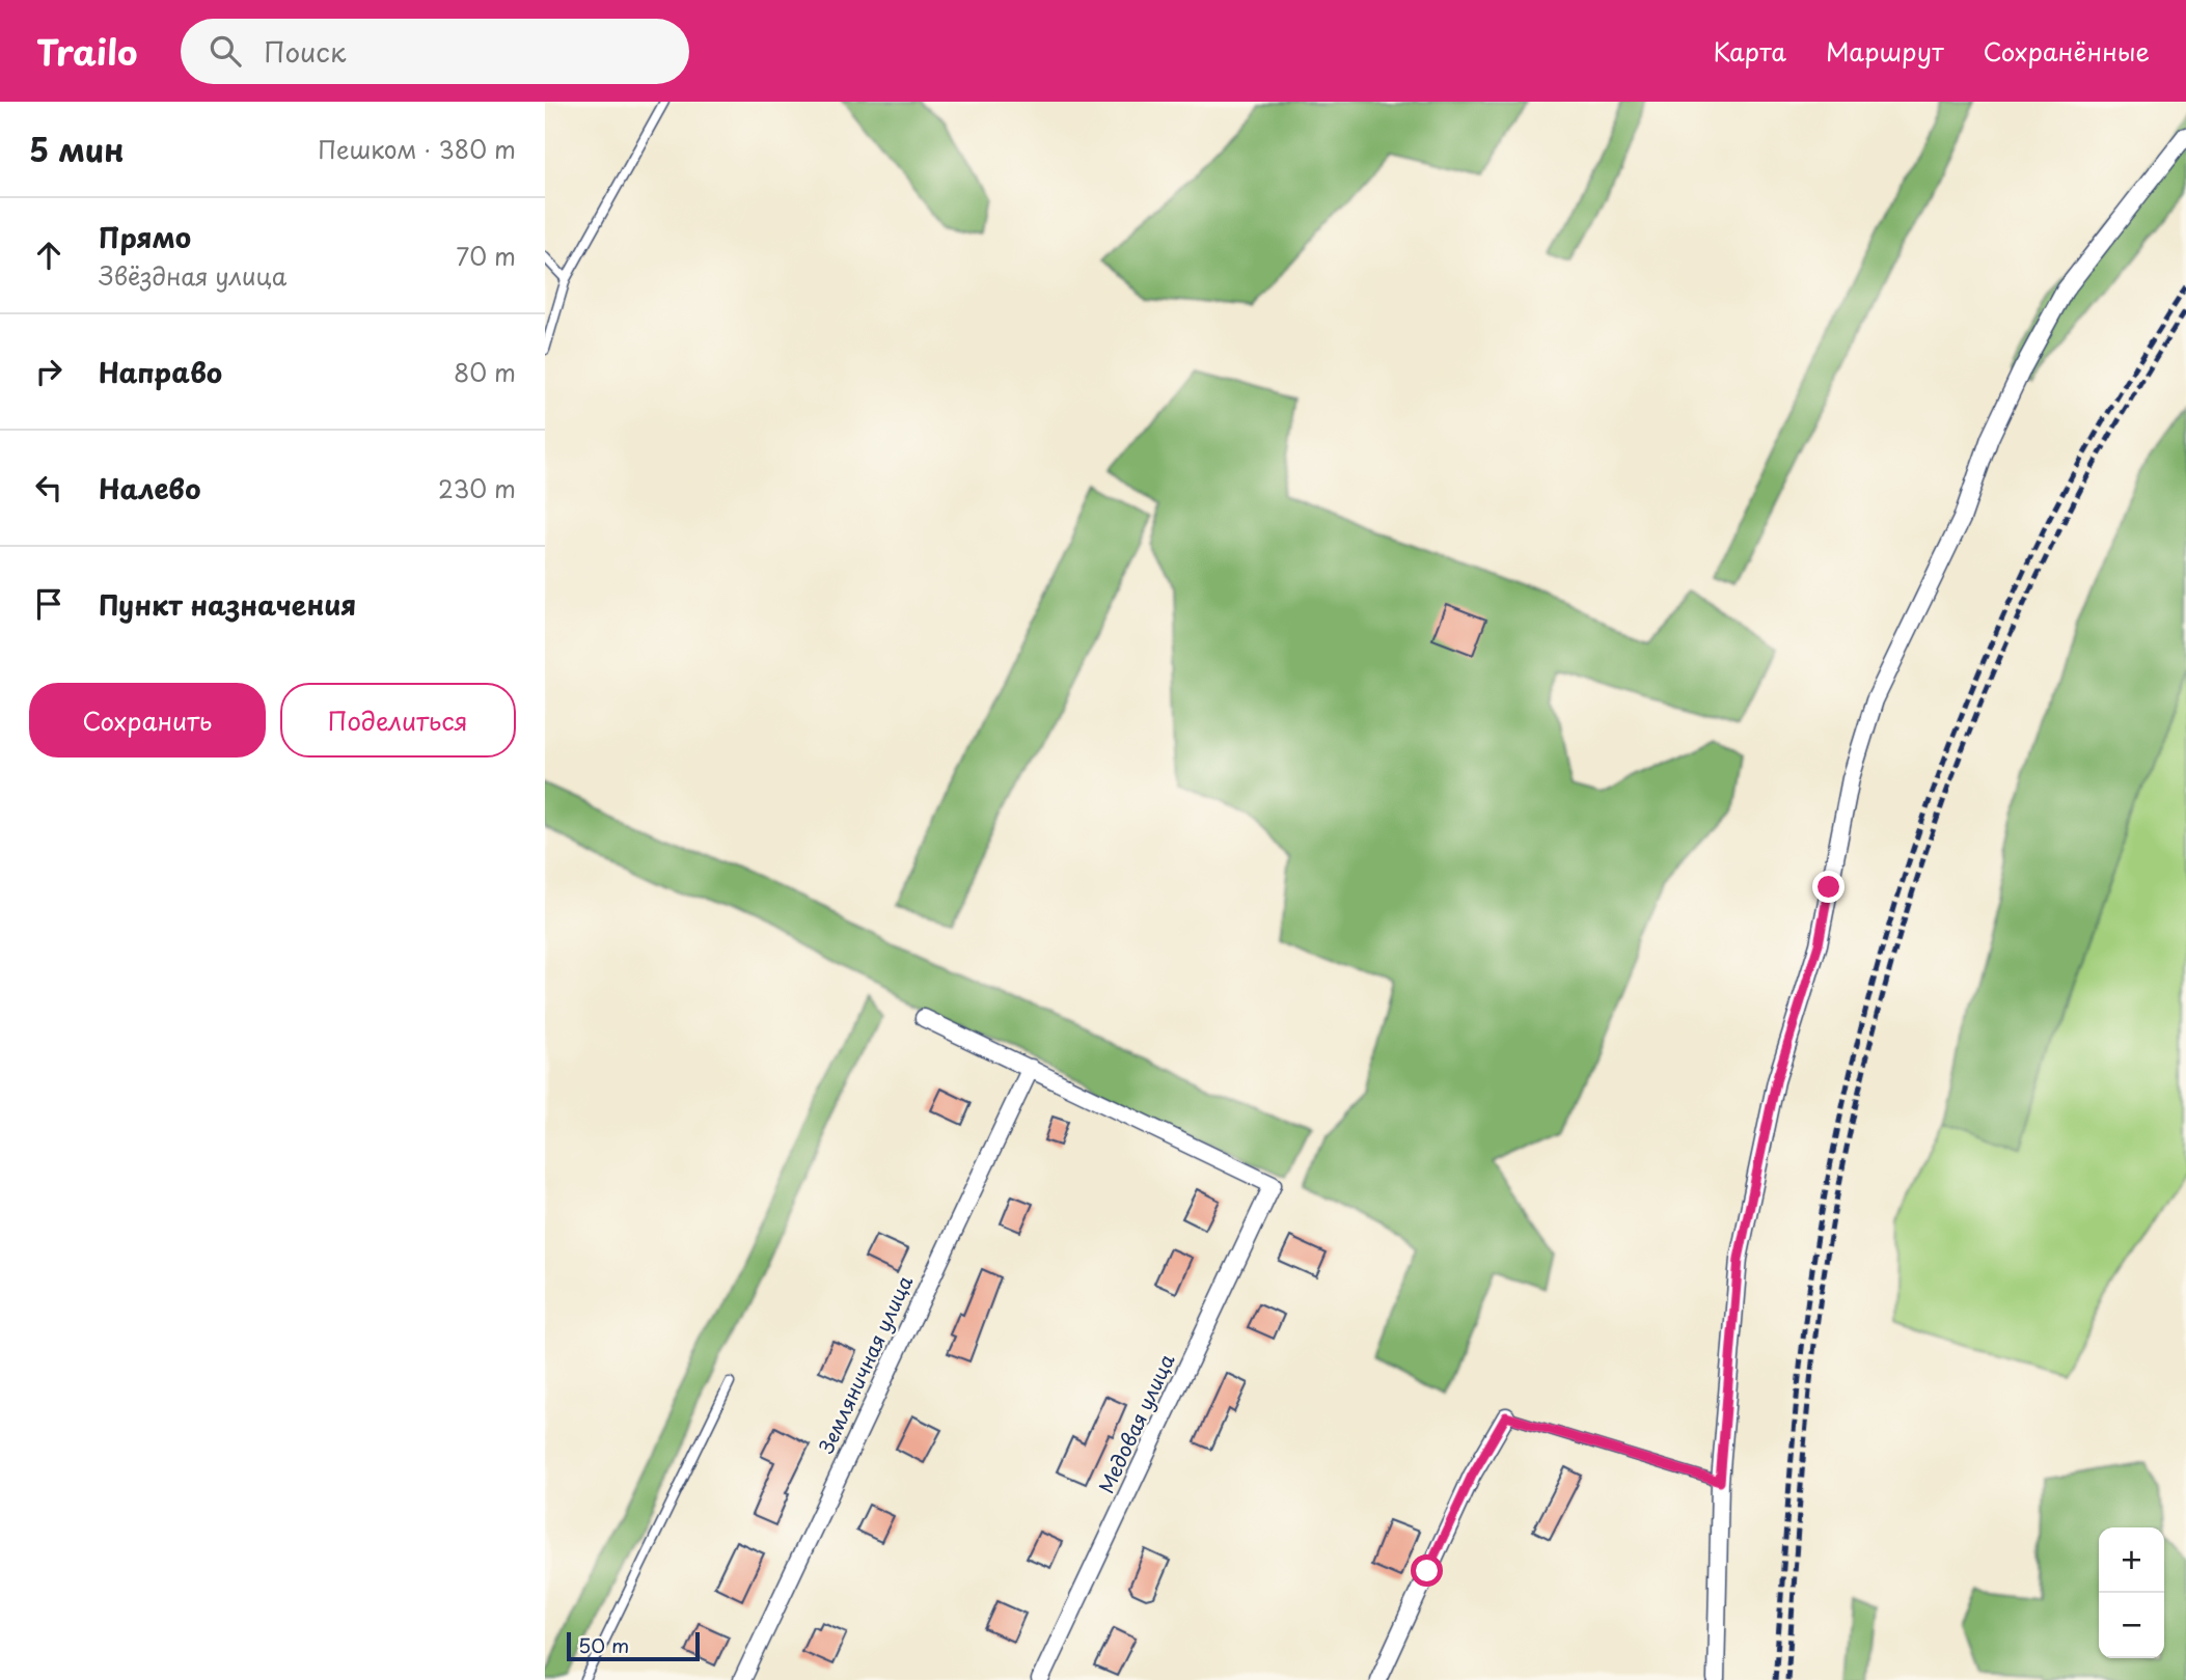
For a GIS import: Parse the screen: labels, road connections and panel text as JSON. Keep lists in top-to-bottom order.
{
  "streets": {
    "street": ["Земляничная улица", "Медовая улица"]
  },
  "crossings": [
    ["Земляничная улица", "Медовая улица"]
  ],
  "scale_bar": "50 m",
  "page": {
    "header": "Trailo",
    "search": "Поиск",
    "nav": ["Карта", "Маршрут", "Сохранённые"],
    "heading": ["5 мин", "Пешком · 380 m"],
    "list": [
      ["Прямо", "Звёздная улица", "70 m"],
      ["Направо", "80 m"],
      ["Налево", "230 m"],
      "Пункт назначения"
    ],
    "buttons": ["Сохранить", "Поделиться"],
    "map_buttons": ["+", "−"],
    "scale": "50 m"
  }
}
